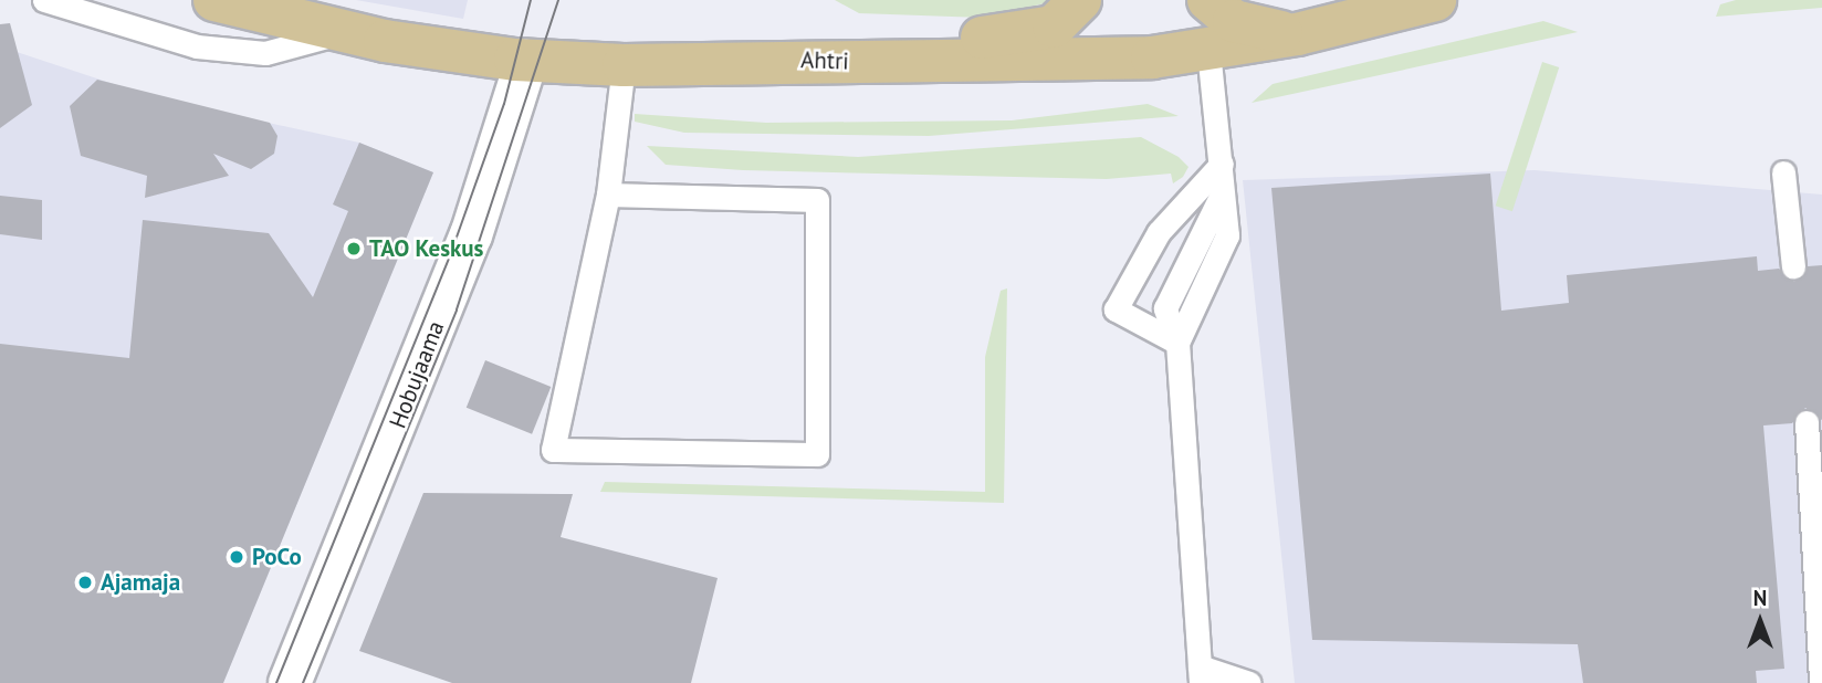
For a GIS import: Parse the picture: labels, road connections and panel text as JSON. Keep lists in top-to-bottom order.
{
  "streets": {
    "main road": ["Ahtri"],
    "street": ["Hobujaama"]
  },
  "crossings": [
    ["Ahtri", "Hobujaama"]
  ],
  "places": ["TAO Keskus", "PoCo", "Ajamaja"],
  "north": "top"
}
